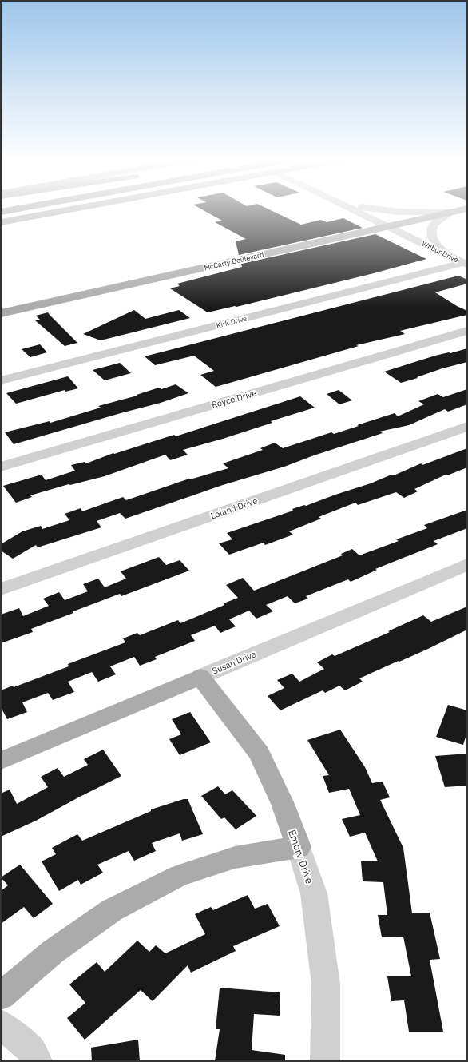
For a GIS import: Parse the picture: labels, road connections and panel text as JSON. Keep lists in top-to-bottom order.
{
  "streets": {
    "main road": ["McCarty Boulevard", "Susan Drive", "Emory Drive"],
    "street": [
      "Wilbur Drive",
      "Kirk Drive",
      "Royce Drive",
      "Leland Drive"
    ]
  },
  "crossings": [
    ["Wilbur Drive", "McCarty Boulevard"],
    ["Wilbur Drive", "Kirk Drive"],
    ["Susan Drive", "Emory Drive"]
  ]
}
